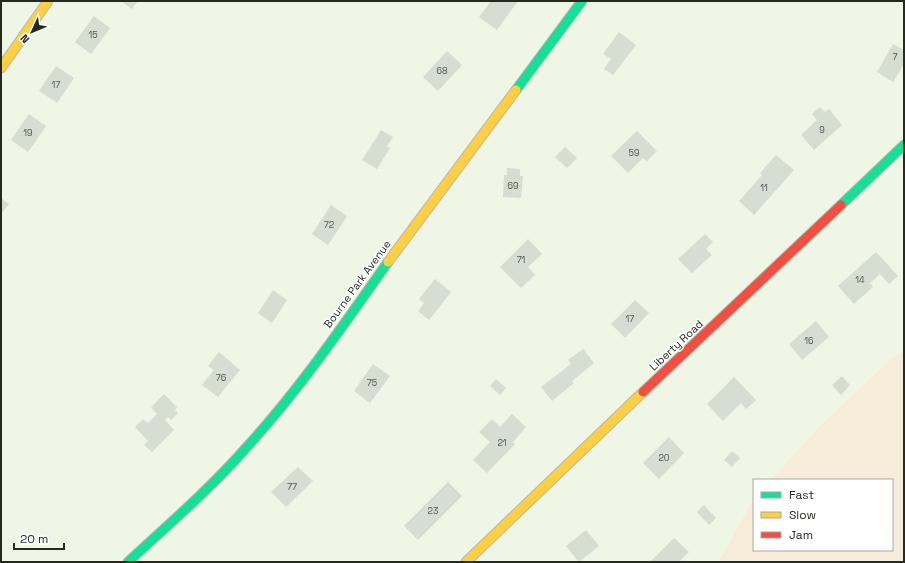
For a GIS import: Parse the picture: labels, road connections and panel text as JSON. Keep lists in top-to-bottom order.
{
  "streets": {
    "street": ["Bourne Park Avenue", "Liberty Road"]
  },
  "house_numbers": [
    "15",
    "7",
    "68",
    "17",
    "9",
    "19",
    "59",
    "69",
    "11",
    "72",
    "71",
    "14",
    "17",
    "16",
    "76",
    "75",
    "21",
    "20",
    "77",
    "23"
  ],
  "legend": ["Fast", "Slow", "Jam"],
  "scale_bar": "20 m",
  "north": "bottom left"
}
